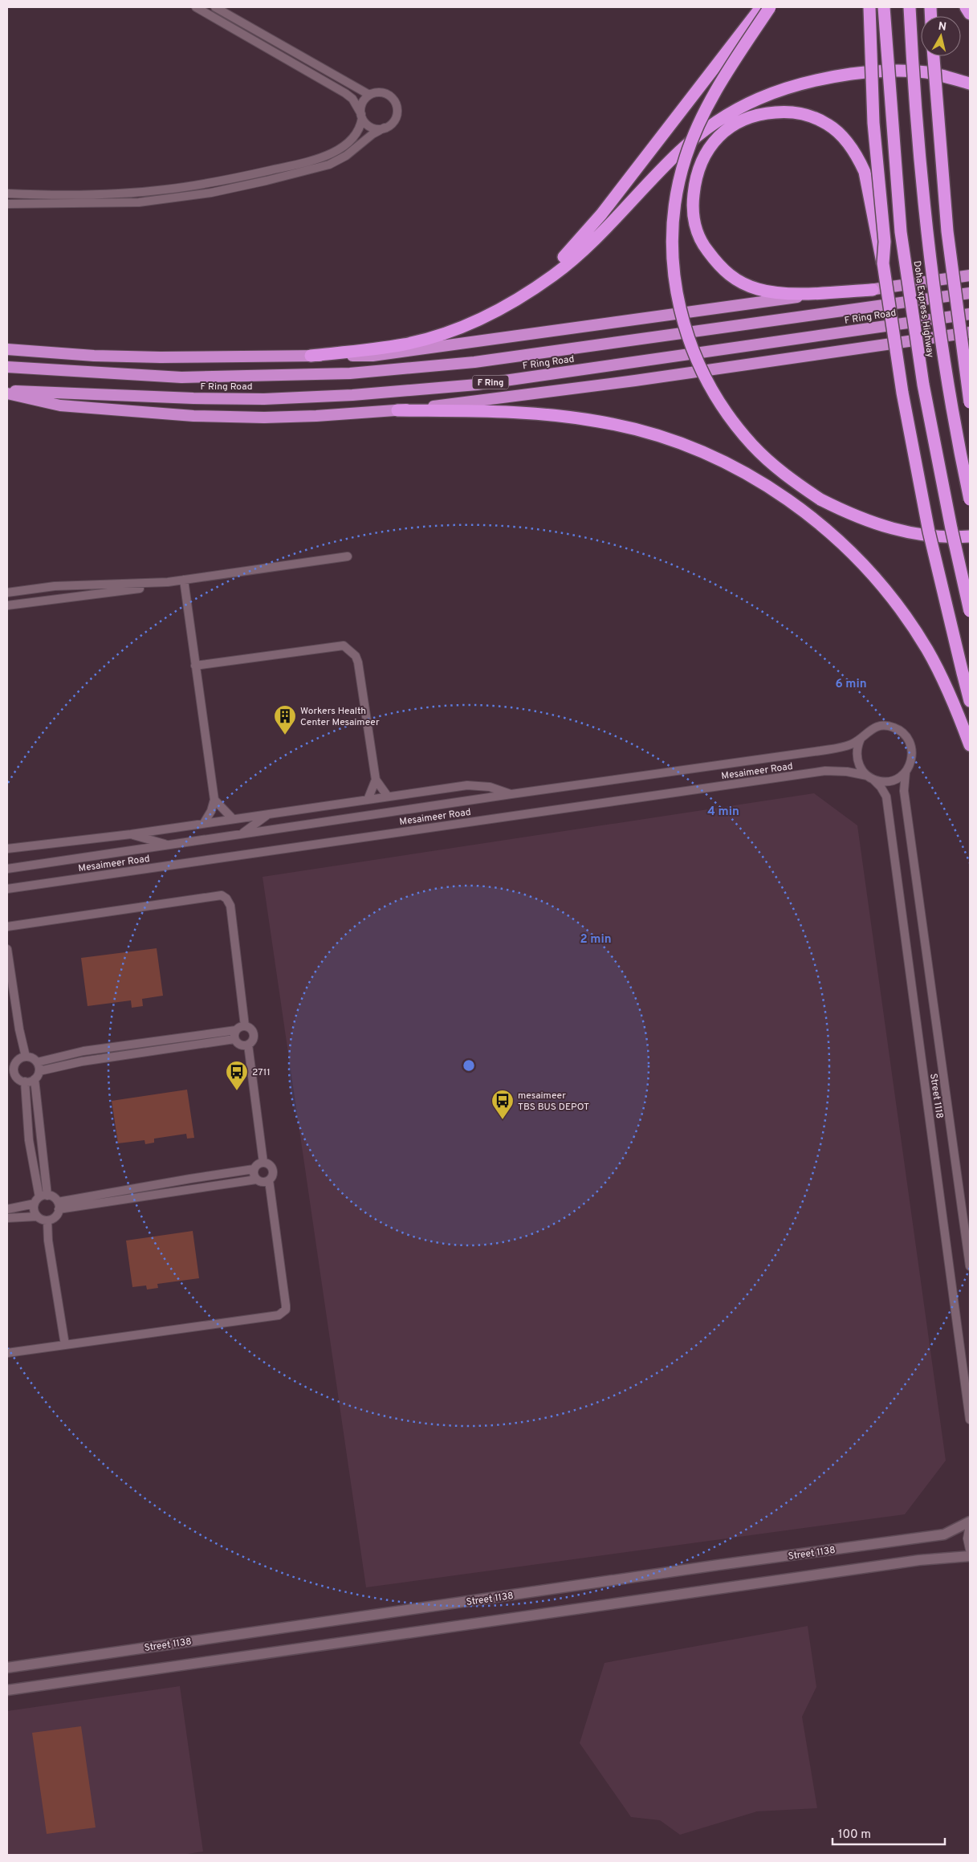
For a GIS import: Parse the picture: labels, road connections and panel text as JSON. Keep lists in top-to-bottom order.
{
  "streets": {
    "highway": ["Doha Express Highway", "F Ring Road", "F Ring"],
    "street": ["Mesaimeer Road", "Street 1118", "Street 1138"]
  },
  "crossings": [
    ["Mesaimeer Road", "Street 1118"]
  ],
  "places": {
    "building": ["Workers Health Center Mesaimeer"],
    "bus stop": ["2711", "mesaimeer TBS BUS DEPOT"]
  },
  "scale_bar": "100 m",
  "north": "top",
  "rings": ["6 min", "4 min", "2 min"]
}
